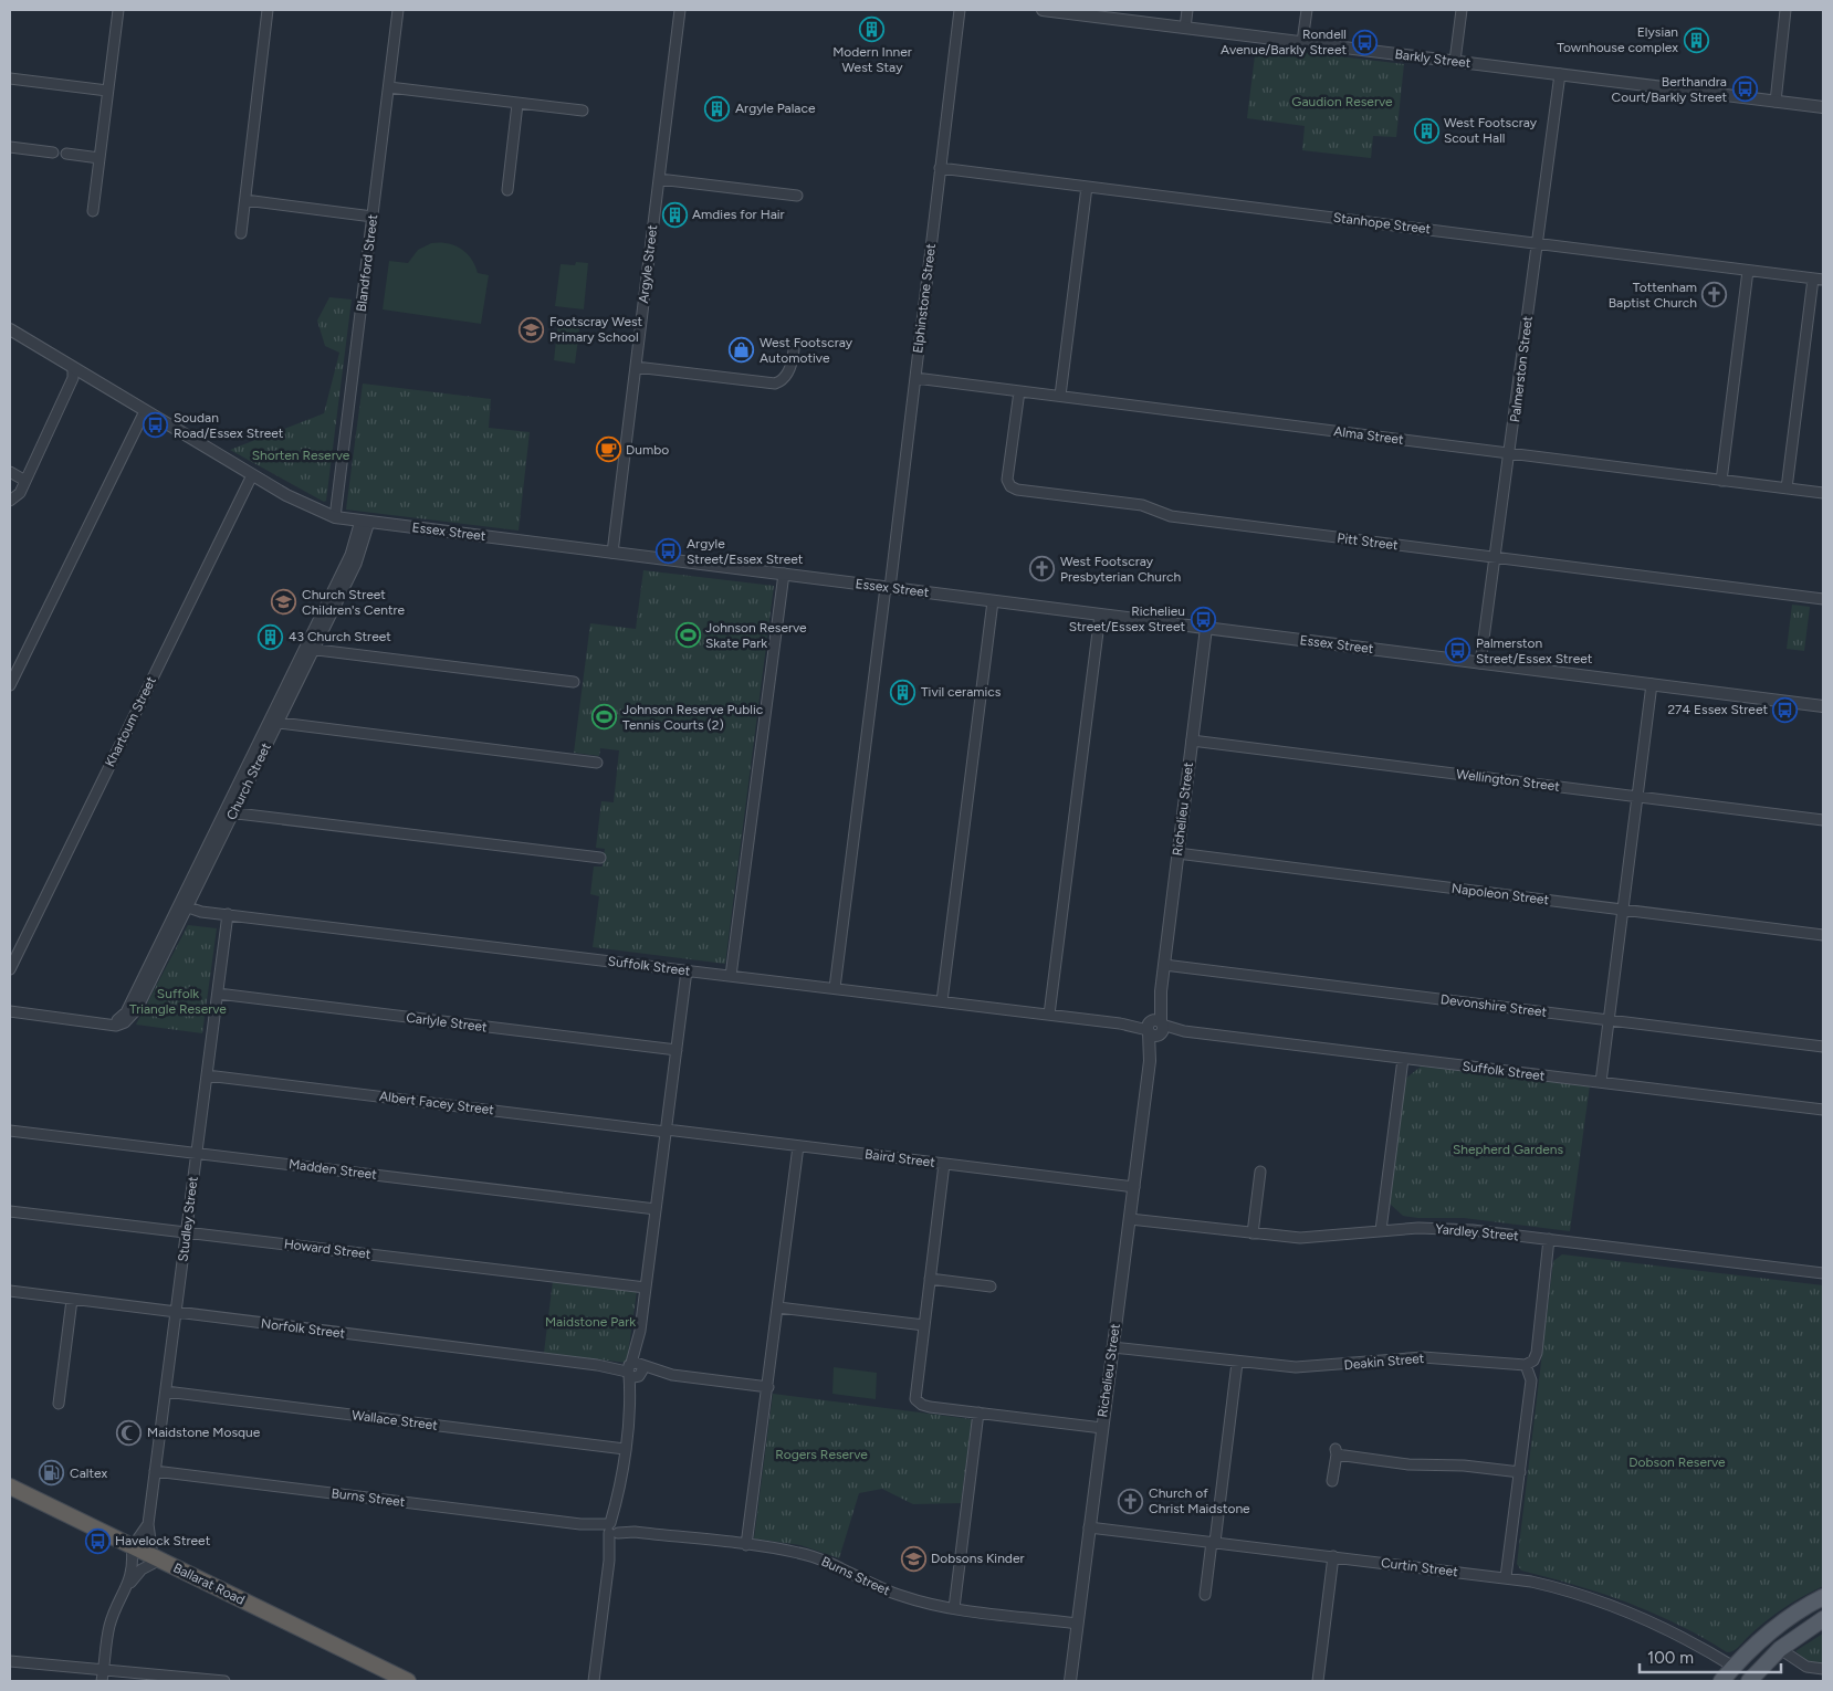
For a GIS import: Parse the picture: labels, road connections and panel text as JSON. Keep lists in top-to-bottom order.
{
  "streets": {
    "highway": ["Ballarat Road"],
    "street": [
      "Barkly Street",
      "Stanhope Street",
      "Blandford Street",
      "Argyle Street",
      "Elphinstone Street",
      "Palmerston Street",
      "Alma Street",
      "Essex Street",
      "Pitt Street",
      "Khartoum Street",
      "Wellington Street",
      "Church Street",
      "Richelieu Street",
      "Napoleon Street",
      "Suffolk Street",
      "Devonshire Street",
      "Carlyle Street",
      "Albert Facey Street",
      "Baird Street",
      "Madden Street",
      "Studley Street",
      "Yardley Street",
      "Howard Street",
      "Norfolk Street",
      "Deakin Street",
      "Wallace Street",
      "Burns Street",
      "Curtin Street"
    ]
  },
  "crossings": [
    ["Barkly Street", "Palmerston Street"],
    ["Stanhope Street", "Elphinstone Street"],
    ["Stanhope Street", "Palmerston Street"],
    ["Blandford Street", "Essex Street"],
    ["Argyle Street", "Essex Street"],
    ["Elphinstone Street", "Alma Street"],
    ["Elphinstone Street", "Essex Street"],
    ["Elphinstone Street", "Suffolk Street"],
    ["Palmerston Street", "Alma Street"],
    ["Palmerston Street", "Essex Street"],
    ["Palmerston Street", "Pitt Street"],
    ["Alma Street", "Pitt Street"],
    ["Essex Street", "Khartoum Street"],
    ["Essex Street", "Church Street"],
    ["Essex Street", "Richelieu Street"],
    ["Wellington Street", "Richelieu Street"],
    ["Church Street", "Suffolk Street"],
    ["Richelieu Street", "Napoleon Street"],
    ["Richelieu Street", "Suffolk Street"],
    ["Richelieu Street", "Devonshire Street"],
    ["Richelieu Street", "Baird Street"],
    ["Richelieu Street", "Yardley Street"],
    ["Richelieu Street", "Deakin Street"],
    ["Richelieu Street", "Burns Street"],
    ["Richelieu Street", "Curtin Street"],
    ["Suffolk Street", "Studley Street"],
    ["Carlyle Street", "Studley Street"],
    ["Albert Facey Street", "Baird Street"],
    ["Albert Facey Street", "Studley Street"],
    ["Madden Street", "Studley Street"],
    ["Studley Street", "Howard Street"],
    ["Studley Street", "Norfolk Street"],
    ["Studley Street", "Wallace Street"],
    ["Studley Street", "Burns Street"],
    ["Studley Street", "Ballarat Road"]
  ],
  "parks": [
    "Gaudion Reserve",
    "Shorten Reserve",
    "Suffolk Triangle Reserve",
    "Shepherd Gardens",
    "Maidstone Park",
    "Rogers Reserve",
    "Dobson Reserve"
  ],
  "places": {
    "building": [
      "Modern Inner West Stay",
      "Elysian Townhouse complex",
      "Argyle Palace",
      "West Footscray Scout Hall",
      "Amdies for Hair",
      "43 Church Street",
      "Tivil ceramics"
    ],
    "bus stop": [
      "Rondell Avenue/Barkly Street",
      "Berthandra Court/Barkly Street",
      "Soudan Road/Essex Street",
      "Argyle Street/Essex Street",
      "Richelieu Street/Essex Street",
      "Palmerston Street/Essex Street",
      "274 Essex Street",
      "Havelock Street"
    ],
    "church": ["Tottenham Baptist Church", "West Footscray Presbyterian Church", "Church of Christ Maidstone"],
    "school or university": ["Footscray West Primary School", "Church Street Children's Centre", "Dobsons Kinder"],
    "shop": ["West Footscray Automotive"],
    "cafe": ["Dumbo"],
    "sports": ["Johnson Reserve Skate Park", "Johnson Reserve Public Tennis Courts (2)"],
    "mosque": ["Maidstone Mosque"],
    "fuel station": ["Caltex"]
  },
  "scale_bar": "100 m"
}
